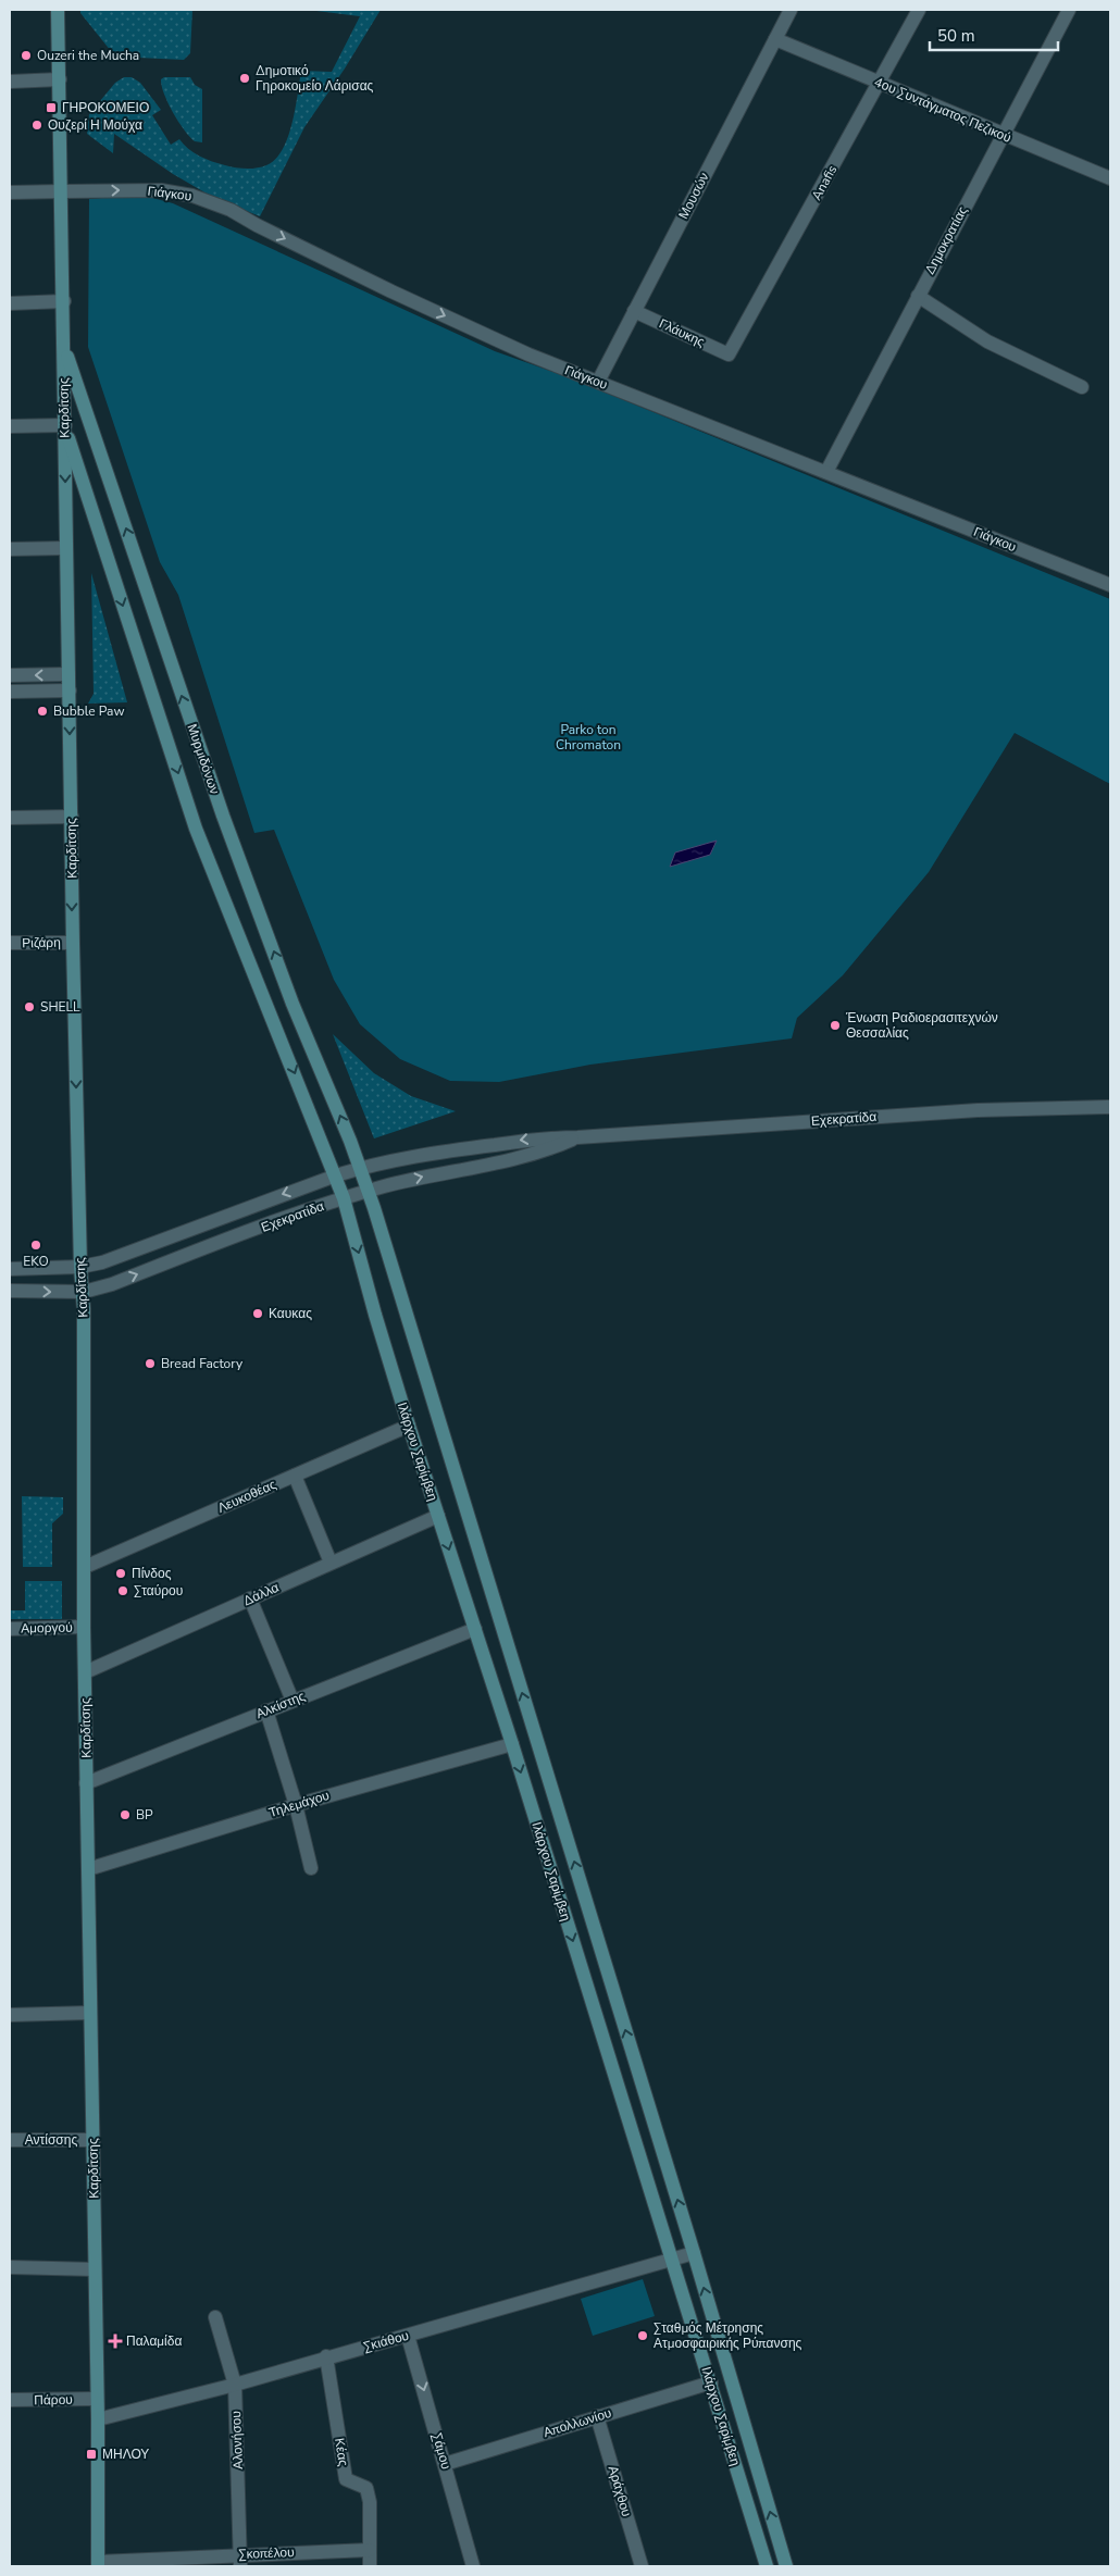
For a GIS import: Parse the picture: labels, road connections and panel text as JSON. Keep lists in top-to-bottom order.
{
  "streets": {
    "main road": ["Καρδίτσης", "Μυρμιδόνων", "Ιλάρχου Σαρίμβεη"],
    "street": [
      "4ου Συντάγματος Πεζικού",
      "Anafis",
      "Γιάγκου",
      "Μουσών",
      "Δημοκρατίας",
      "Γλάυκης",
      "Ριζάρη",
      "Εχεκρατίδα",
      "Λευκοθέας",
      "Δάλλα",
      "Αμοργού",
      "Αλκίστης",
      "Τηλεμάχου",
      "Αντίσσης",
      "Σκιάθου",
      "Πάρου",
      "Απολλωνίου",
      "Αλονήσου",
      "Σάμου",
      "Κέας",
      "Αράχθου",
      "Σκοπέλου"
    ]
  },
  "crossings": [
    ["4ου Συντάγματος Πεζικού", "Anafis"],
    ["4ου Συντάγματος Πεζικού", "Μουσών"],
    ["4ου Συντάγματος Πεζικού", "Δημοκρατίας"],
    ["Anafis", "Γλάυκης"],
    ["Γιάγκου", "Μουσών"],
    ["Γιάγκου", "Δημοκρατίας"],
    ["Γιάγκου", "Καρδίτσης"],
    ["Μουσών", "Γλάυκης"],
    ["Καρδίτσης", "Μυρμιδόνων"],
    ["Καρδίτσης", "Ριζάρη"],
    ["Καρδίτσης", "Εχεκρατίδα"],
    ["Καρδίτσης", "Λευκοθέας"],
    ["Καρδίτσης", "Δάλλα"],
    ["Καρδίτσης", "Αμοργού"],
    ["Καρδίτσης", "Αλκίστης"],
    ["Καρδίτσης", "Τηλεμάχου"],
    ["Καρδίτσης", "Αντίσσης"],
    ["Καρδίτσης", "Σκιάθου"],
    ["Καρδίτσης", "Πάρου"],
    ["Καρδίτσης", "Σκοπέλου"],
    ["Μυρμιδόνων", "Εχεκρατίδα"],
    ["Μυρμιδόνων", "Ιλάρχου Σαρίμβεη"],
    ["Εχεκρατίδα", "Ιλάρχου Σαρίμβεη"],
    ["Ιλάρχου Σαρίμβεη", "Λευκοθέας"],
    ["Ιλάρχου Σαρίμβεη", "Δάλλα"],
    ["Ιλάρχου Σαρίμβεη", "Αλκίστης"],
    ["Ιλάρχου Σαρίμβεη", "Τηλεμάχου"],
    ["Ιλάρχου Σαρίμβεη", "Σκιάθου"],
    ["Ιλάρχου Σαρίμβεη", "Απολλωνίου"],
    ["Σκιάθου", "Αλονήσου"],
    ["Σκιάθου", "Σάμου"],
    ["Σκιάθου", "Κέας"],
    ["Απολλωνίου", "Σάμου"],
    ["Απολλωνίου", "Αράχθου"],
    ["Αλονήσου", "Σκοπέλου"],
    ["Κέας", "Σκοπέλου"]
  ],
  "one_way": ["Γιάγκου", "Σάμου"],
  "parks": ["Parko ton Chromaton"],
  "places": {
    "other": [
      "Ouzeri the Mucha",
      "Δημοτικό Γηροκομείο Λάρισας",
      "Ουζερί Η Μούχα",
      "Bubble Paw",
      "SHELL",
      "Ένωση Ραδιοερασιτεχνών Θεσσαλίας",
      "EKO",
      "Καυκας",
      "Bread Factory",
      "Πίνδος",
      "Σταύρου",
      "BP",
      "Σταθμός Μέτρησης Ατμοσφαιρικής Ρύπανσης"
    ],
    "transit": ["ΓΗΡΟΚΟΜΕΙΟ", "ΜΗΛΟΥ"],
    "health": ["Παλαμίδα"]
  },
  "scale_bar": "50 m"
}
